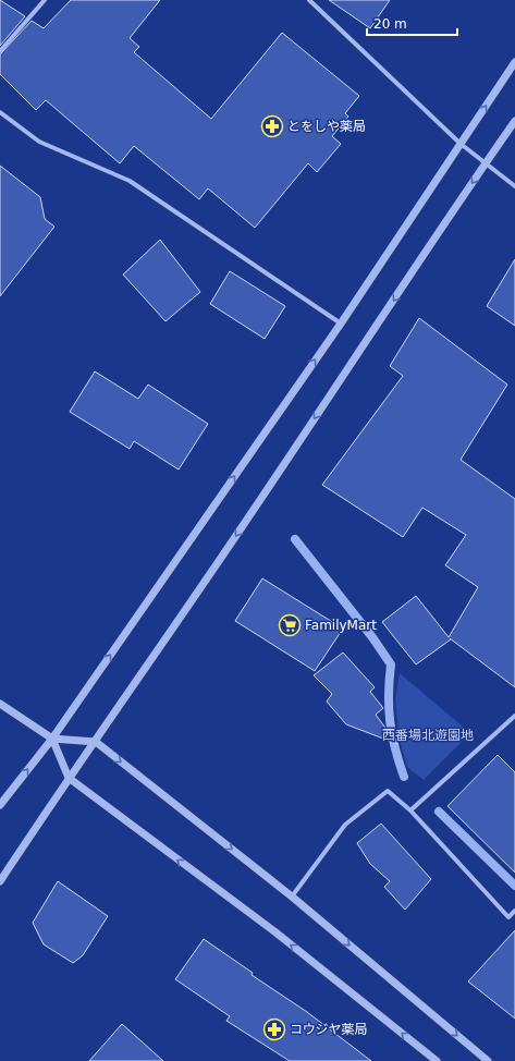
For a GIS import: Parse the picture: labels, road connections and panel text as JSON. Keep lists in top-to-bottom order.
{
  "parks": ["西番場北遊園地"],
  "places": {
    "pharmacy": ["とをしや薬局", "コウジヤ薬局"],
    "supermarket": ["FamilyMart"]
  },
  "scale_bar": "20 m"
}
